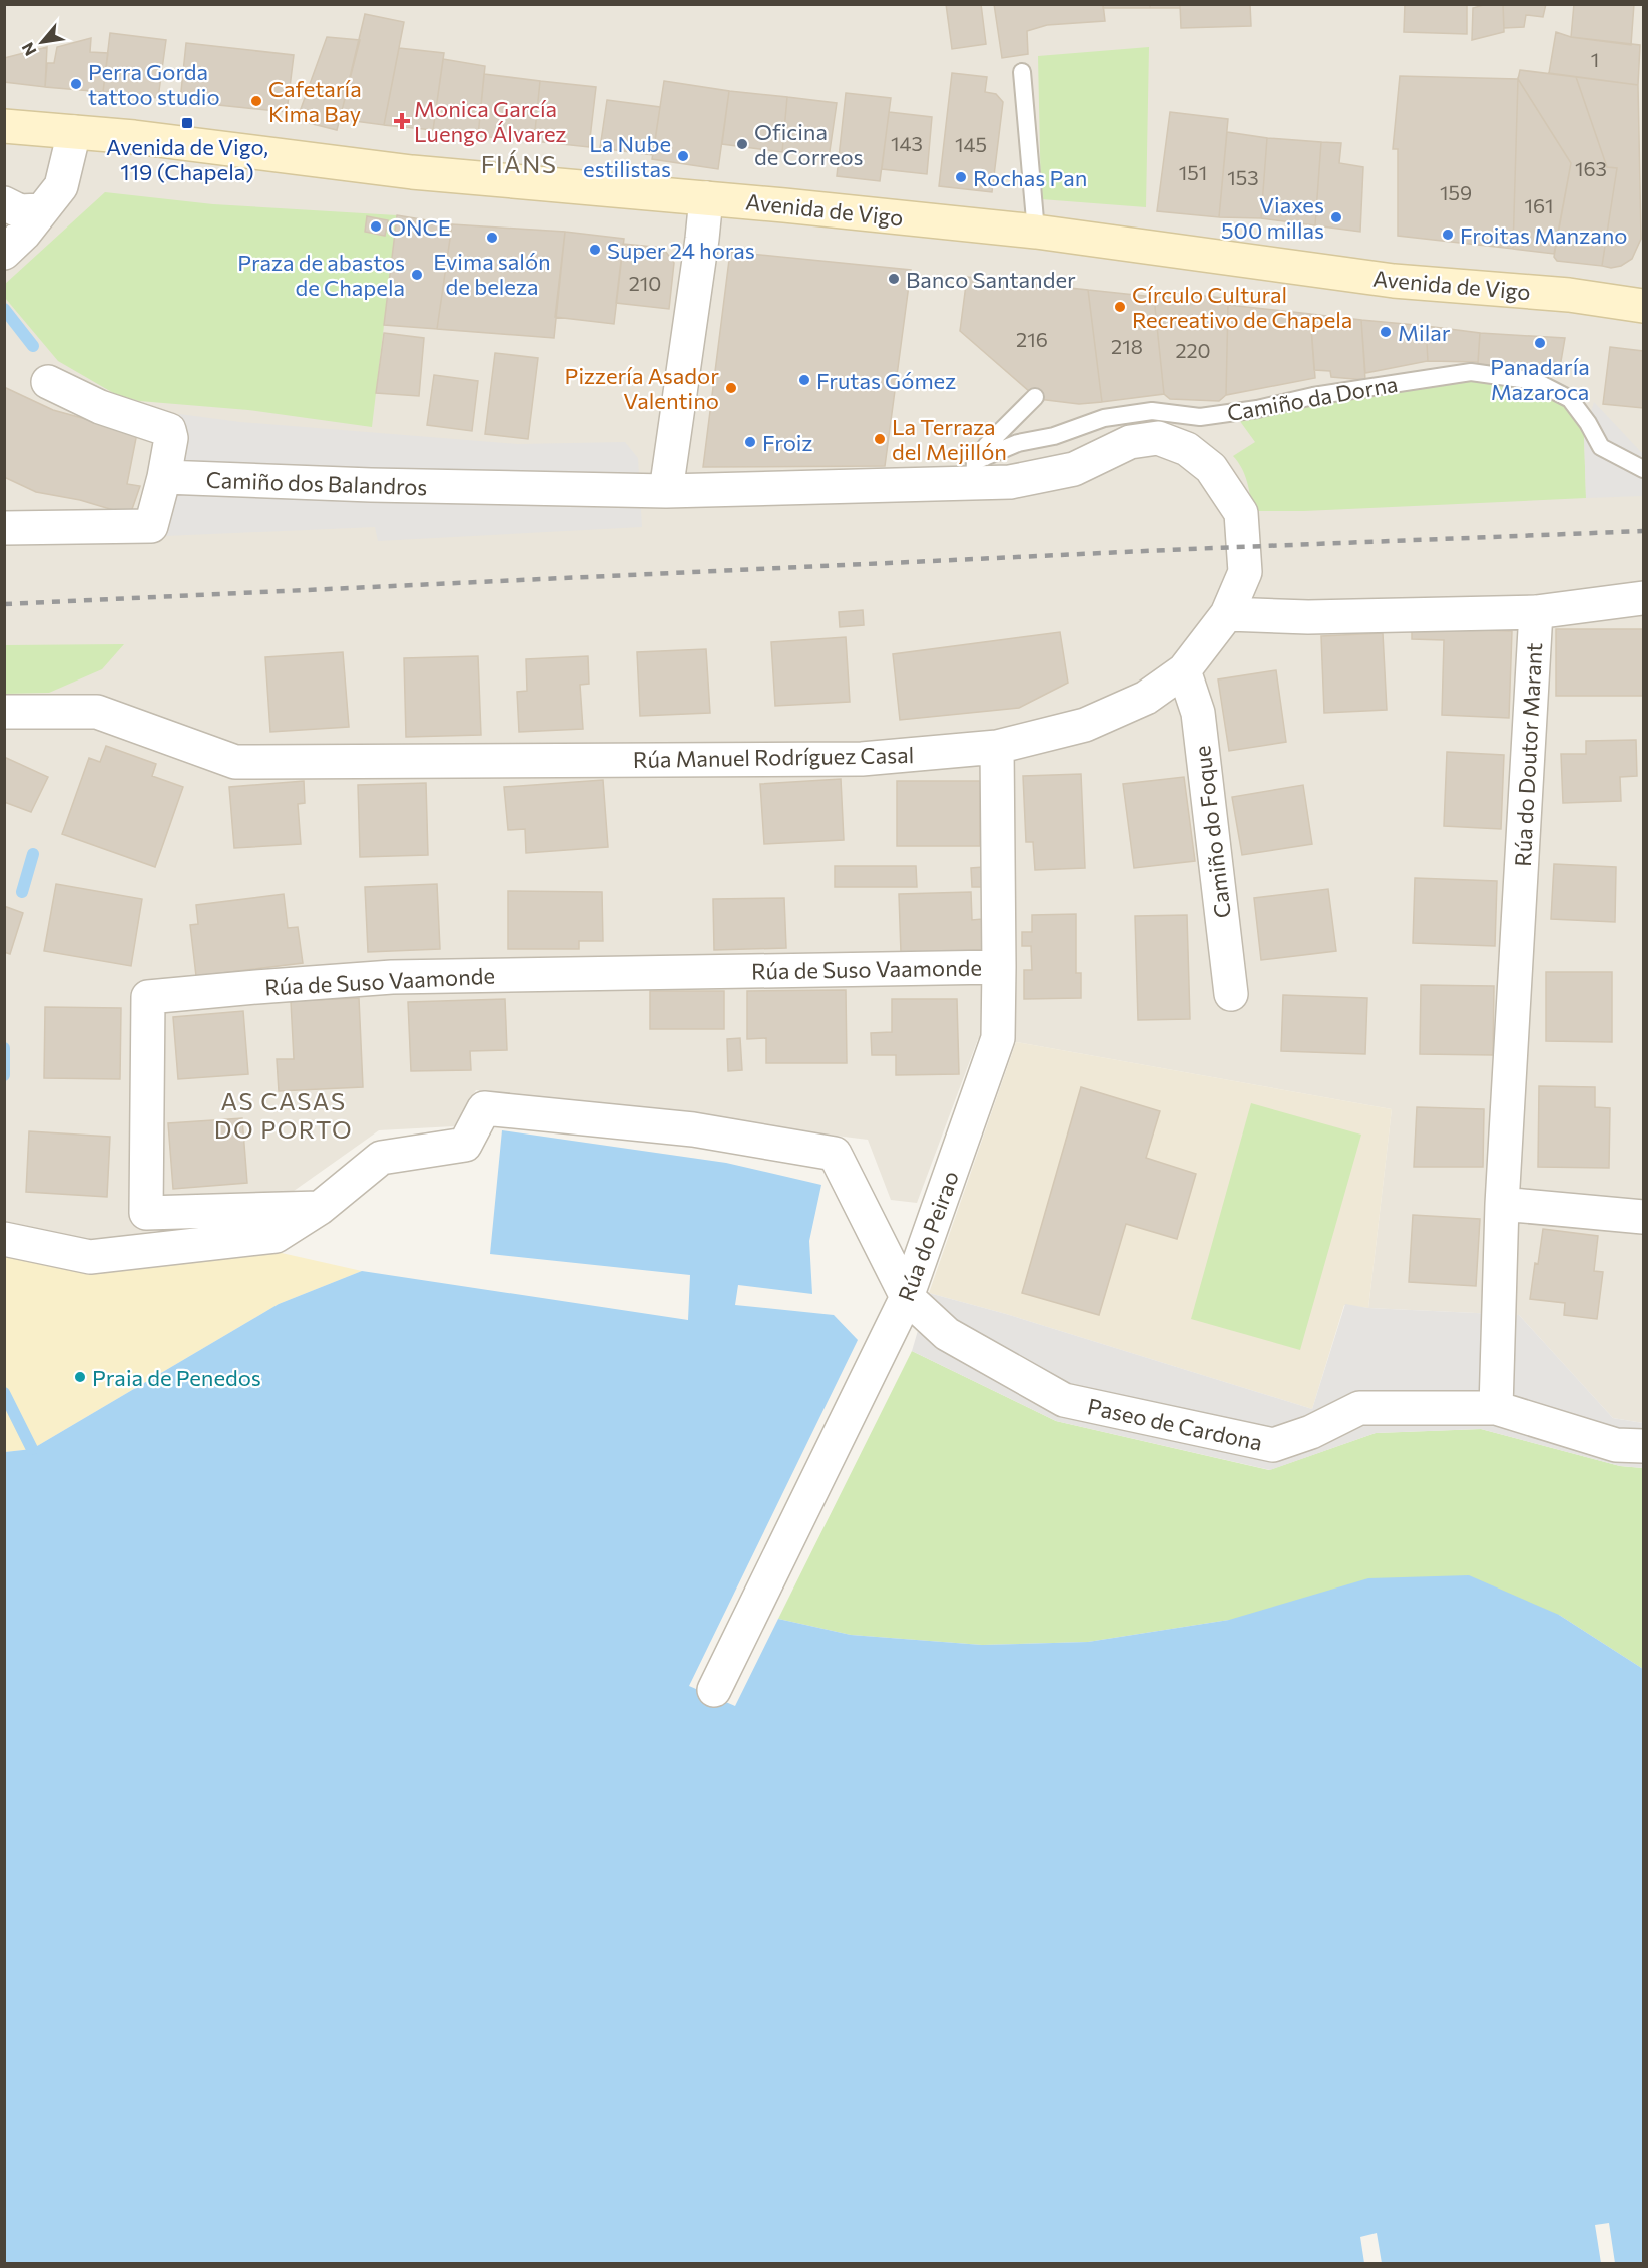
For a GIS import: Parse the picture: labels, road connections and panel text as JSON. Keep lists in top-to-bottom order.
{
  "streets": {
    "main road": ["Avenida de Vigo"],
    "street": [
      "Camiño dos Balandros",
      "Rúa do Doutor Marant",
      "Rúa Manuel Rodríguez Casal",
      "Camiño do Foque",
      "Rúa de Suso Vaamonde",
      "Rúa do Peirao",
      "Paseo de Cardona"
    ],
    "lane": ["Camiño da Dorna"]
  },
  "crossings": [
    ["Camiño da Dorna", "Rúa Manuel Rodríguez Casal"],
    ["Camiño dos Balandros", "Rúa Manuel Rodríguez Casal"],
    ["Rúa do Doutor Marant", "Rúa Manuel Rodríguez Casal"],
    ["Rúa do Doutor Marant", "Paseo de Cardona"],
    ["Rúa Manuel Rodríguez Casal", "Camiño do Foque"],
    ["Rúa Manuel Rodríguez Casal", "Rúa do Peirao"],
    ["Rúa de Suso Vaamonde", "Rúa do Peirao"],
    ["Rúa de Suso Vaamonde", "Paseo de Cardona"],
    ["Rúa do Peirao", "Paseo de Cardona"]
  ],
  "districts": ["FIÁNS", "AS CASAS DO PORTO"],
  "places": {
    "other": [
      "Perra Gorda tattoo studio",
      "Cafetaría Kima Bay",
      "Oficina de Correos",
      "La Nube estilistas",
      "Rochas Pan",
      "Viaxes 500 millas",
      "ONCE",
      "Froitas Manzano",
      "Evima salón de beleza",
      "Super 24 horas",
      "Praza de abastos de Chapela",
      "Banco Santander",
      "Círculo Cultural Recreativo de Chapela",
      "Milar",
      "Panadaría Mazaroca",
      "Frutas Gómez",
      "Pizzería Asador Valentino",
      "La Terraza del Mejillón",
      "Froiz",
      "Praia de Penedos"
    ],
    "health": ["Monica García Luengo Álvarez"],
    "transit": ["Avenida de Vigo, 119 (Chapela)"]
  },
  "house_numbers": [
    "1",
    "143",
    "145",
    "163",
    "151",
    "153",
    "159",
    "161",
    "210",
    "216",
    "218",
    "220"
  ],
  "north": "bottom left"
}
